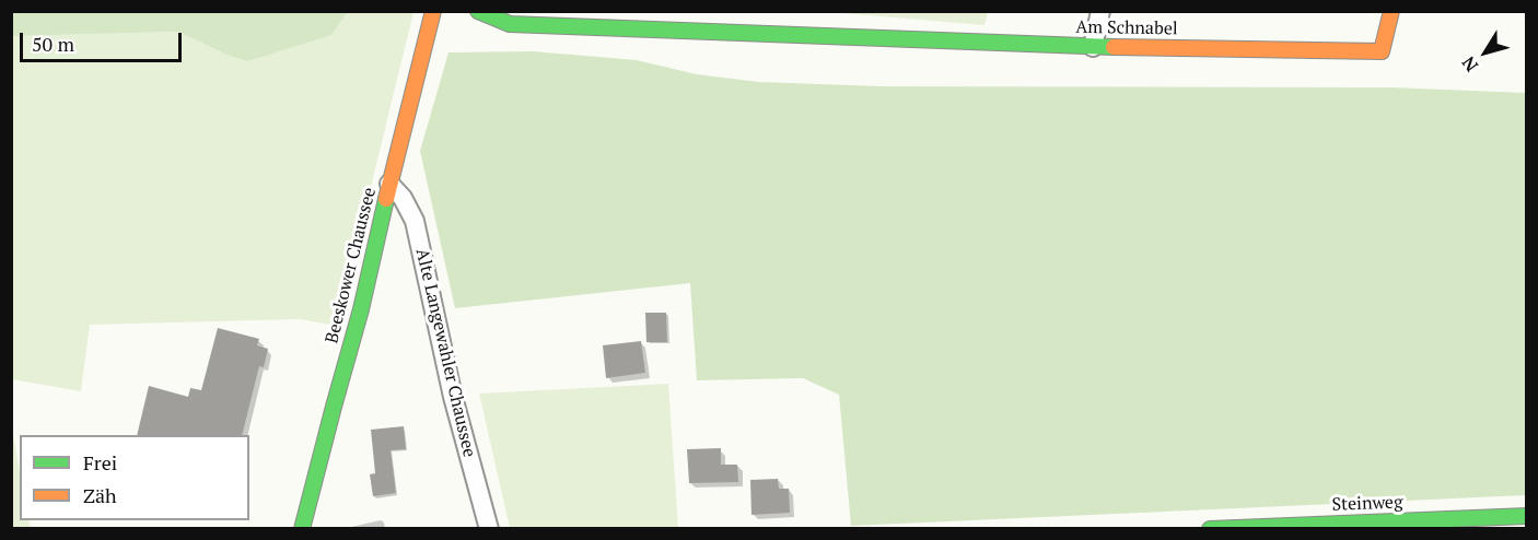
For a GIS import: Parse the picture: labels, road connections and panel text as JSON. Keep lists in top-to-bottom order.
{
  "streets": {
    "street": [
      "Am Schnabel",
      "Beeskower Chaussee",
      "Alte Langewahler Chaussee",
      "Steinweg"
    ]
  },
  "crossings": [
    ["Beeskower Chaussee", "Alte Langewahler Chaussee"]
  ],
  "legend": ["Frei", "Zäh"],
  "scale_bar": "50 m",
  "north": "bottom left"
}
